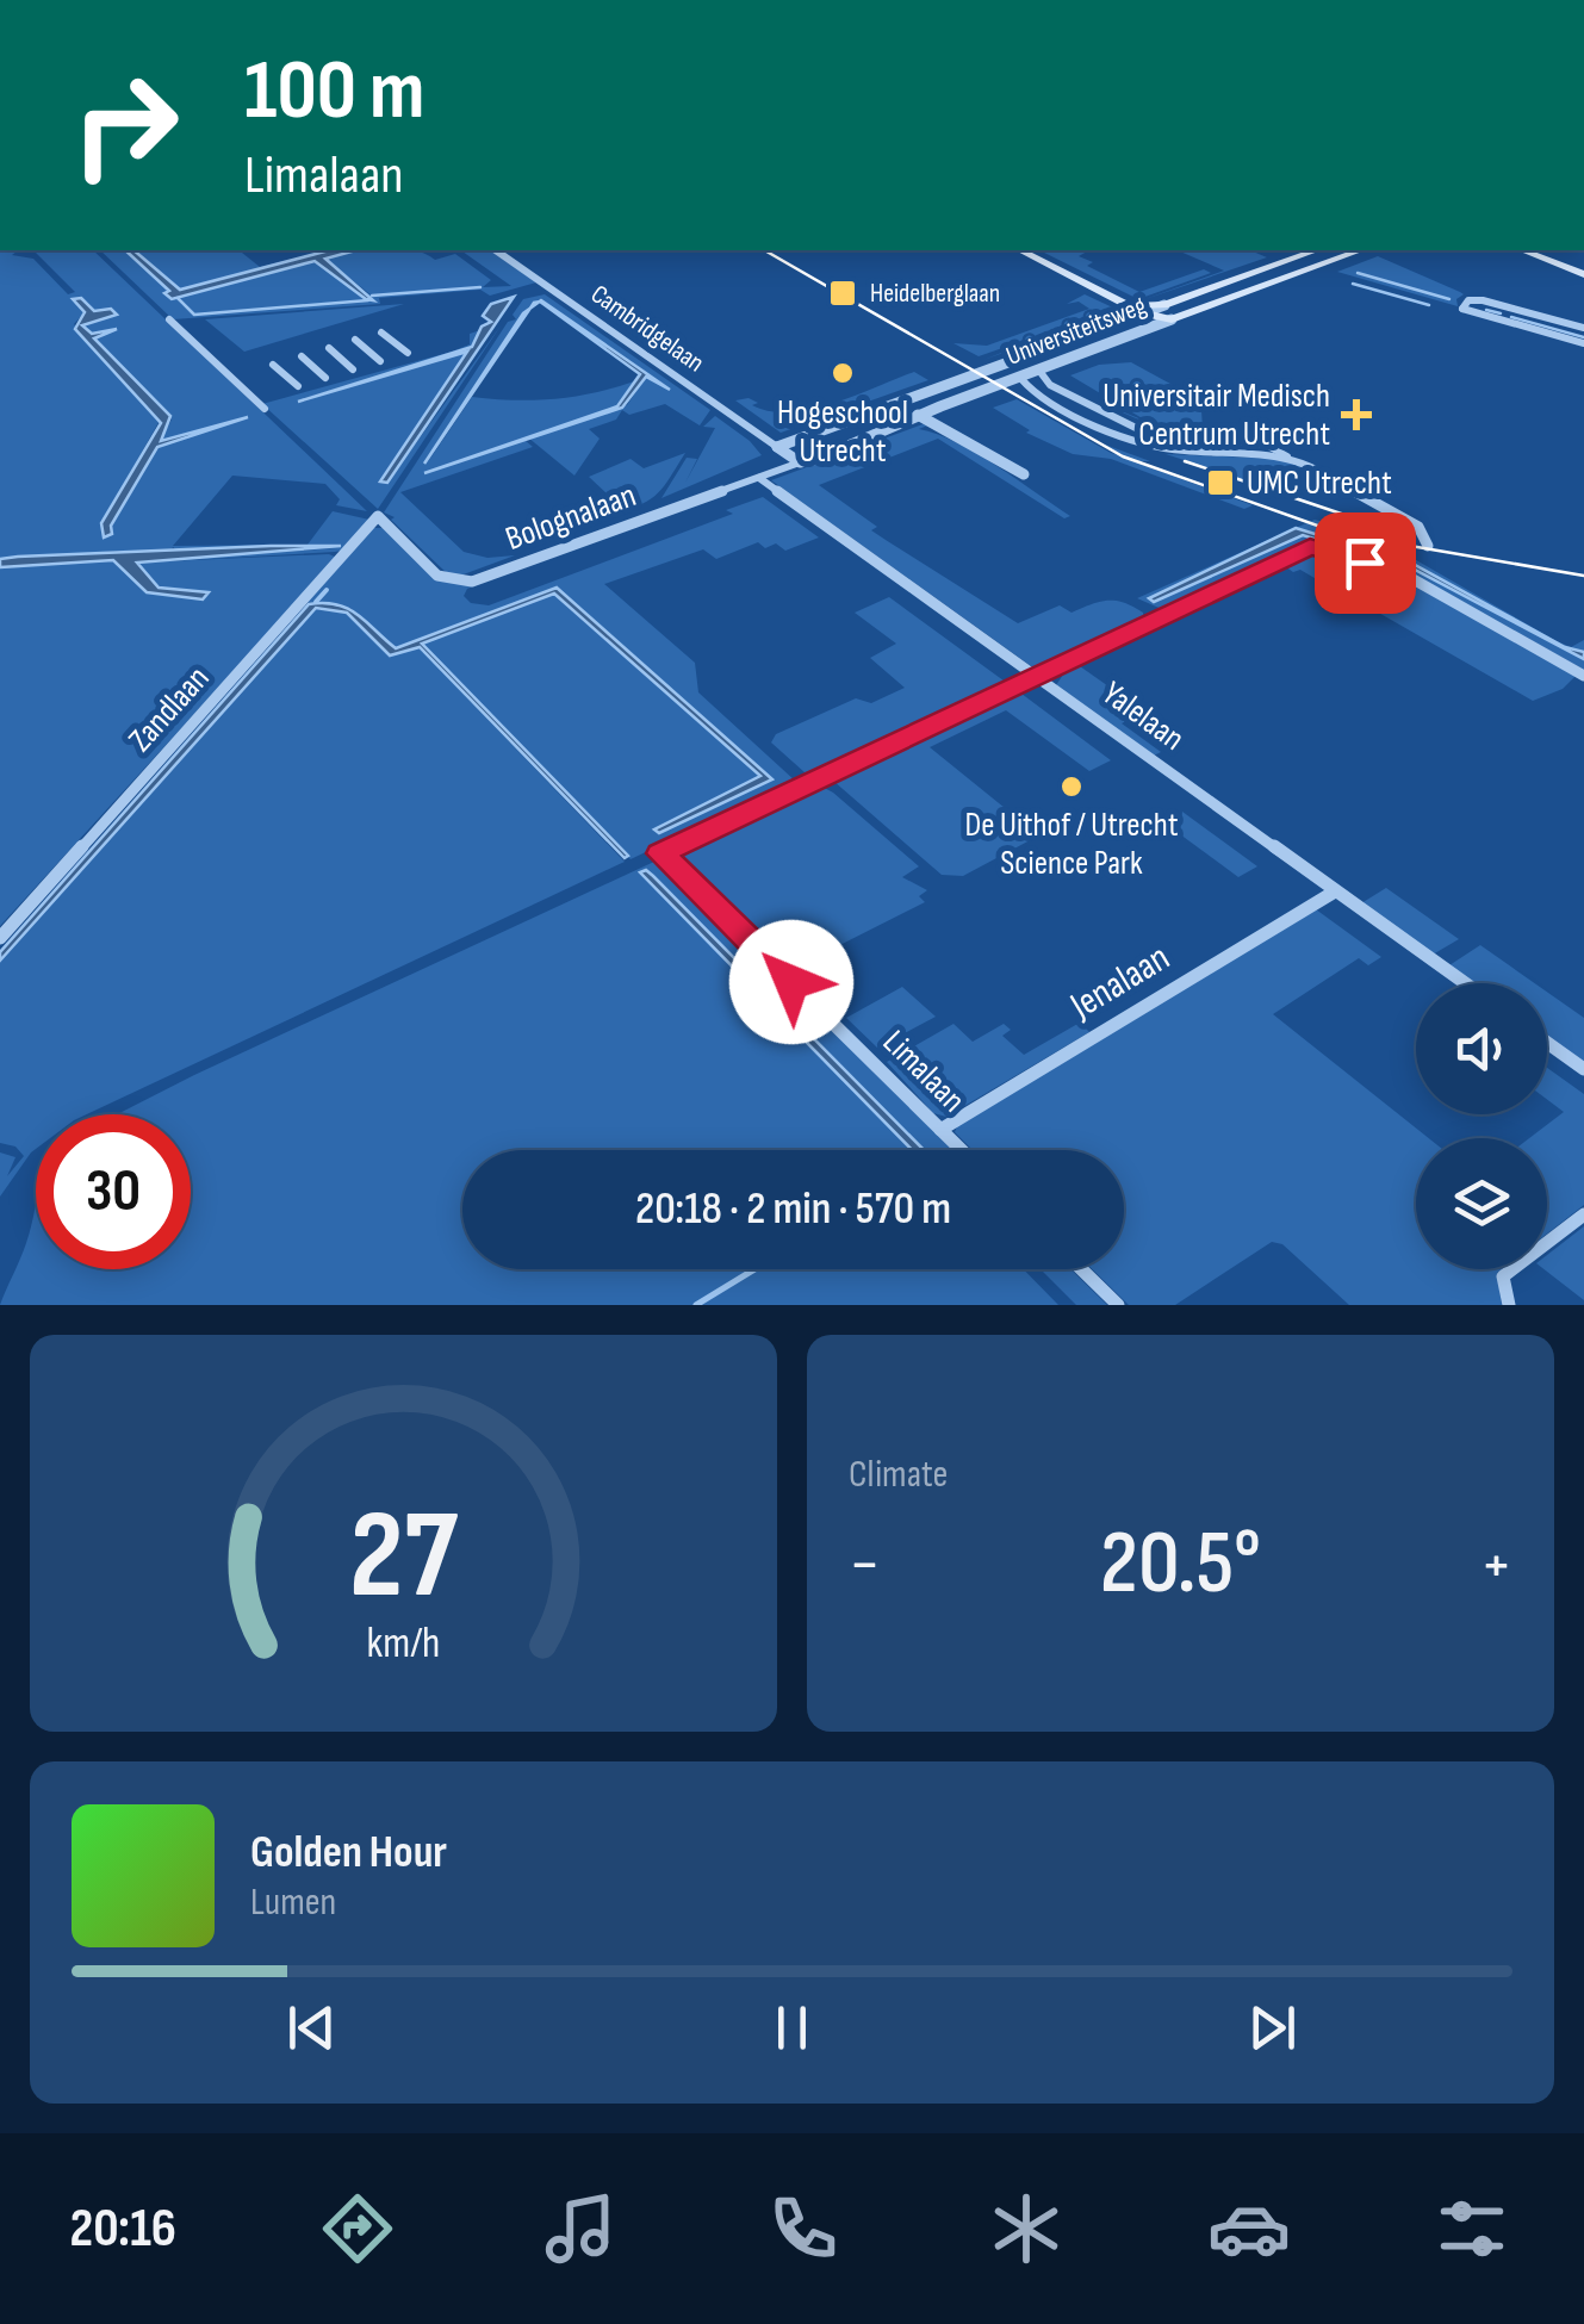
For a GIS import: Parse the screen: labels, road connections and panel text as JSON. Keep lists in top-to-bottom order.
{
  "streets": {
    "main road": ["Universiteitsweg"],
    "street": [
      "Cambridgelaan",
      "Bolognalaan",
      "Zandlaan",
      "Yalelaan",
      "Jenalaan",
      "Limalaan"
    ]
  },
  "crossings": [
    ["Bolognalaan", "Zandlaan"],
    ["Bolognalaan", "Yalelaan"],
    ["Yalelaan", "Jenalaan"],
    ["Yalelaan", "Limalaan"],
    ["Jenalaan", "Limalaan"]
  ],
  "places": {
    "transit": ["Heidelberglaan", "UMC Utrecht"],
    "other": ["Hogeschool Utrecht", "De Uithof / Utrecht Science Park"],
    "health": ["Universitair Medisch Centrum Utrecht"]
  },
  "page": {
    "turn": ["100 m", "Limalaan"],
    "limit": "30",
    "trip": "20:18 · 2 min · 570 m",
    "tile": "Climate",
    "heat": ["−", "20.5°", "+"],
    "song": ["Golden Hour", "Lumen"],
    "tabs": "20:16",
    "gauge": ["27", "km/h"]
  }
}
